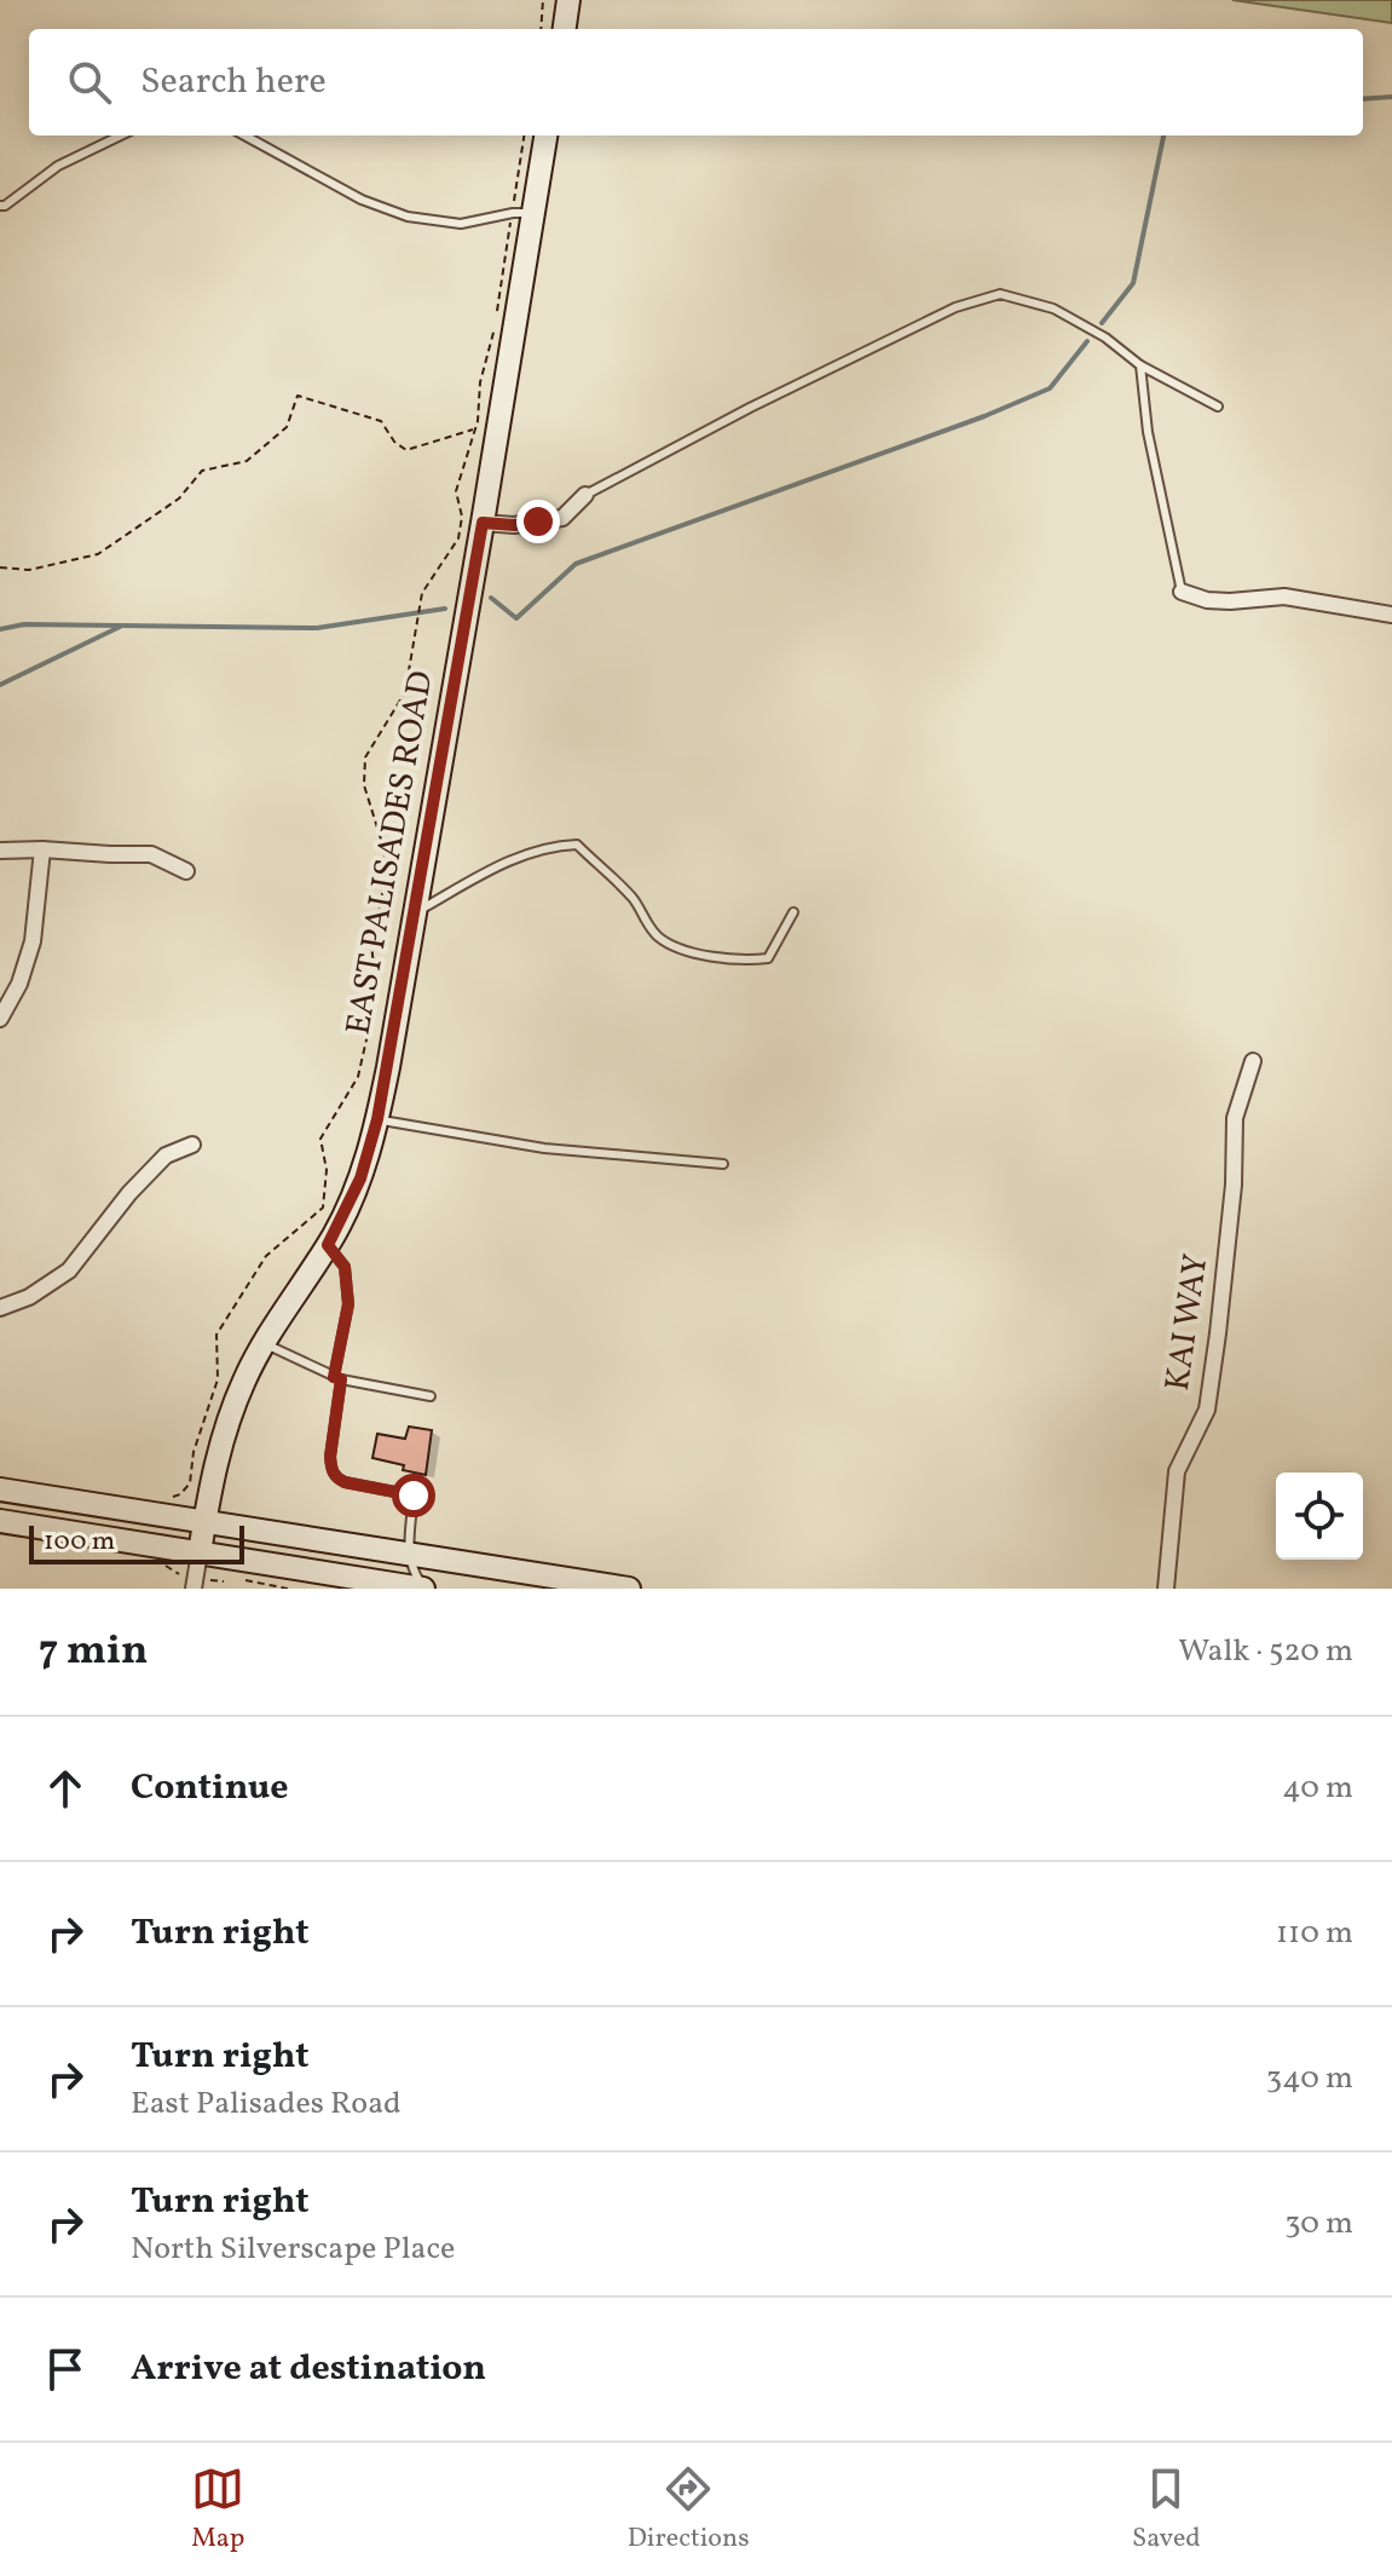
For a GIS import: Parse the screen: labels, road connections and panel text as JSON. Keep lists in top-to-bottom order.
{
  "streets": {
    "street": ["EAST PALISADES ROAD", "KAI WAY"]
  },
  "scale_bar": "100 m",
  "page": {
    "search": "Search here",
    "scale": "100 m",
    "heading": ["7 min", "Walk · 520 m"],
    "list": [
      ["Continue", "40 m"],
      ["Turn right", "110 m"],
      ["Turn right", "East Palisades Road", "340 m"],
      ["Turn right", "North Silverscape Place", "30 m"],
      "Arrive at destination"
    ],
    "nav": ["Map", "Directions", "Saved"]
  }
}
